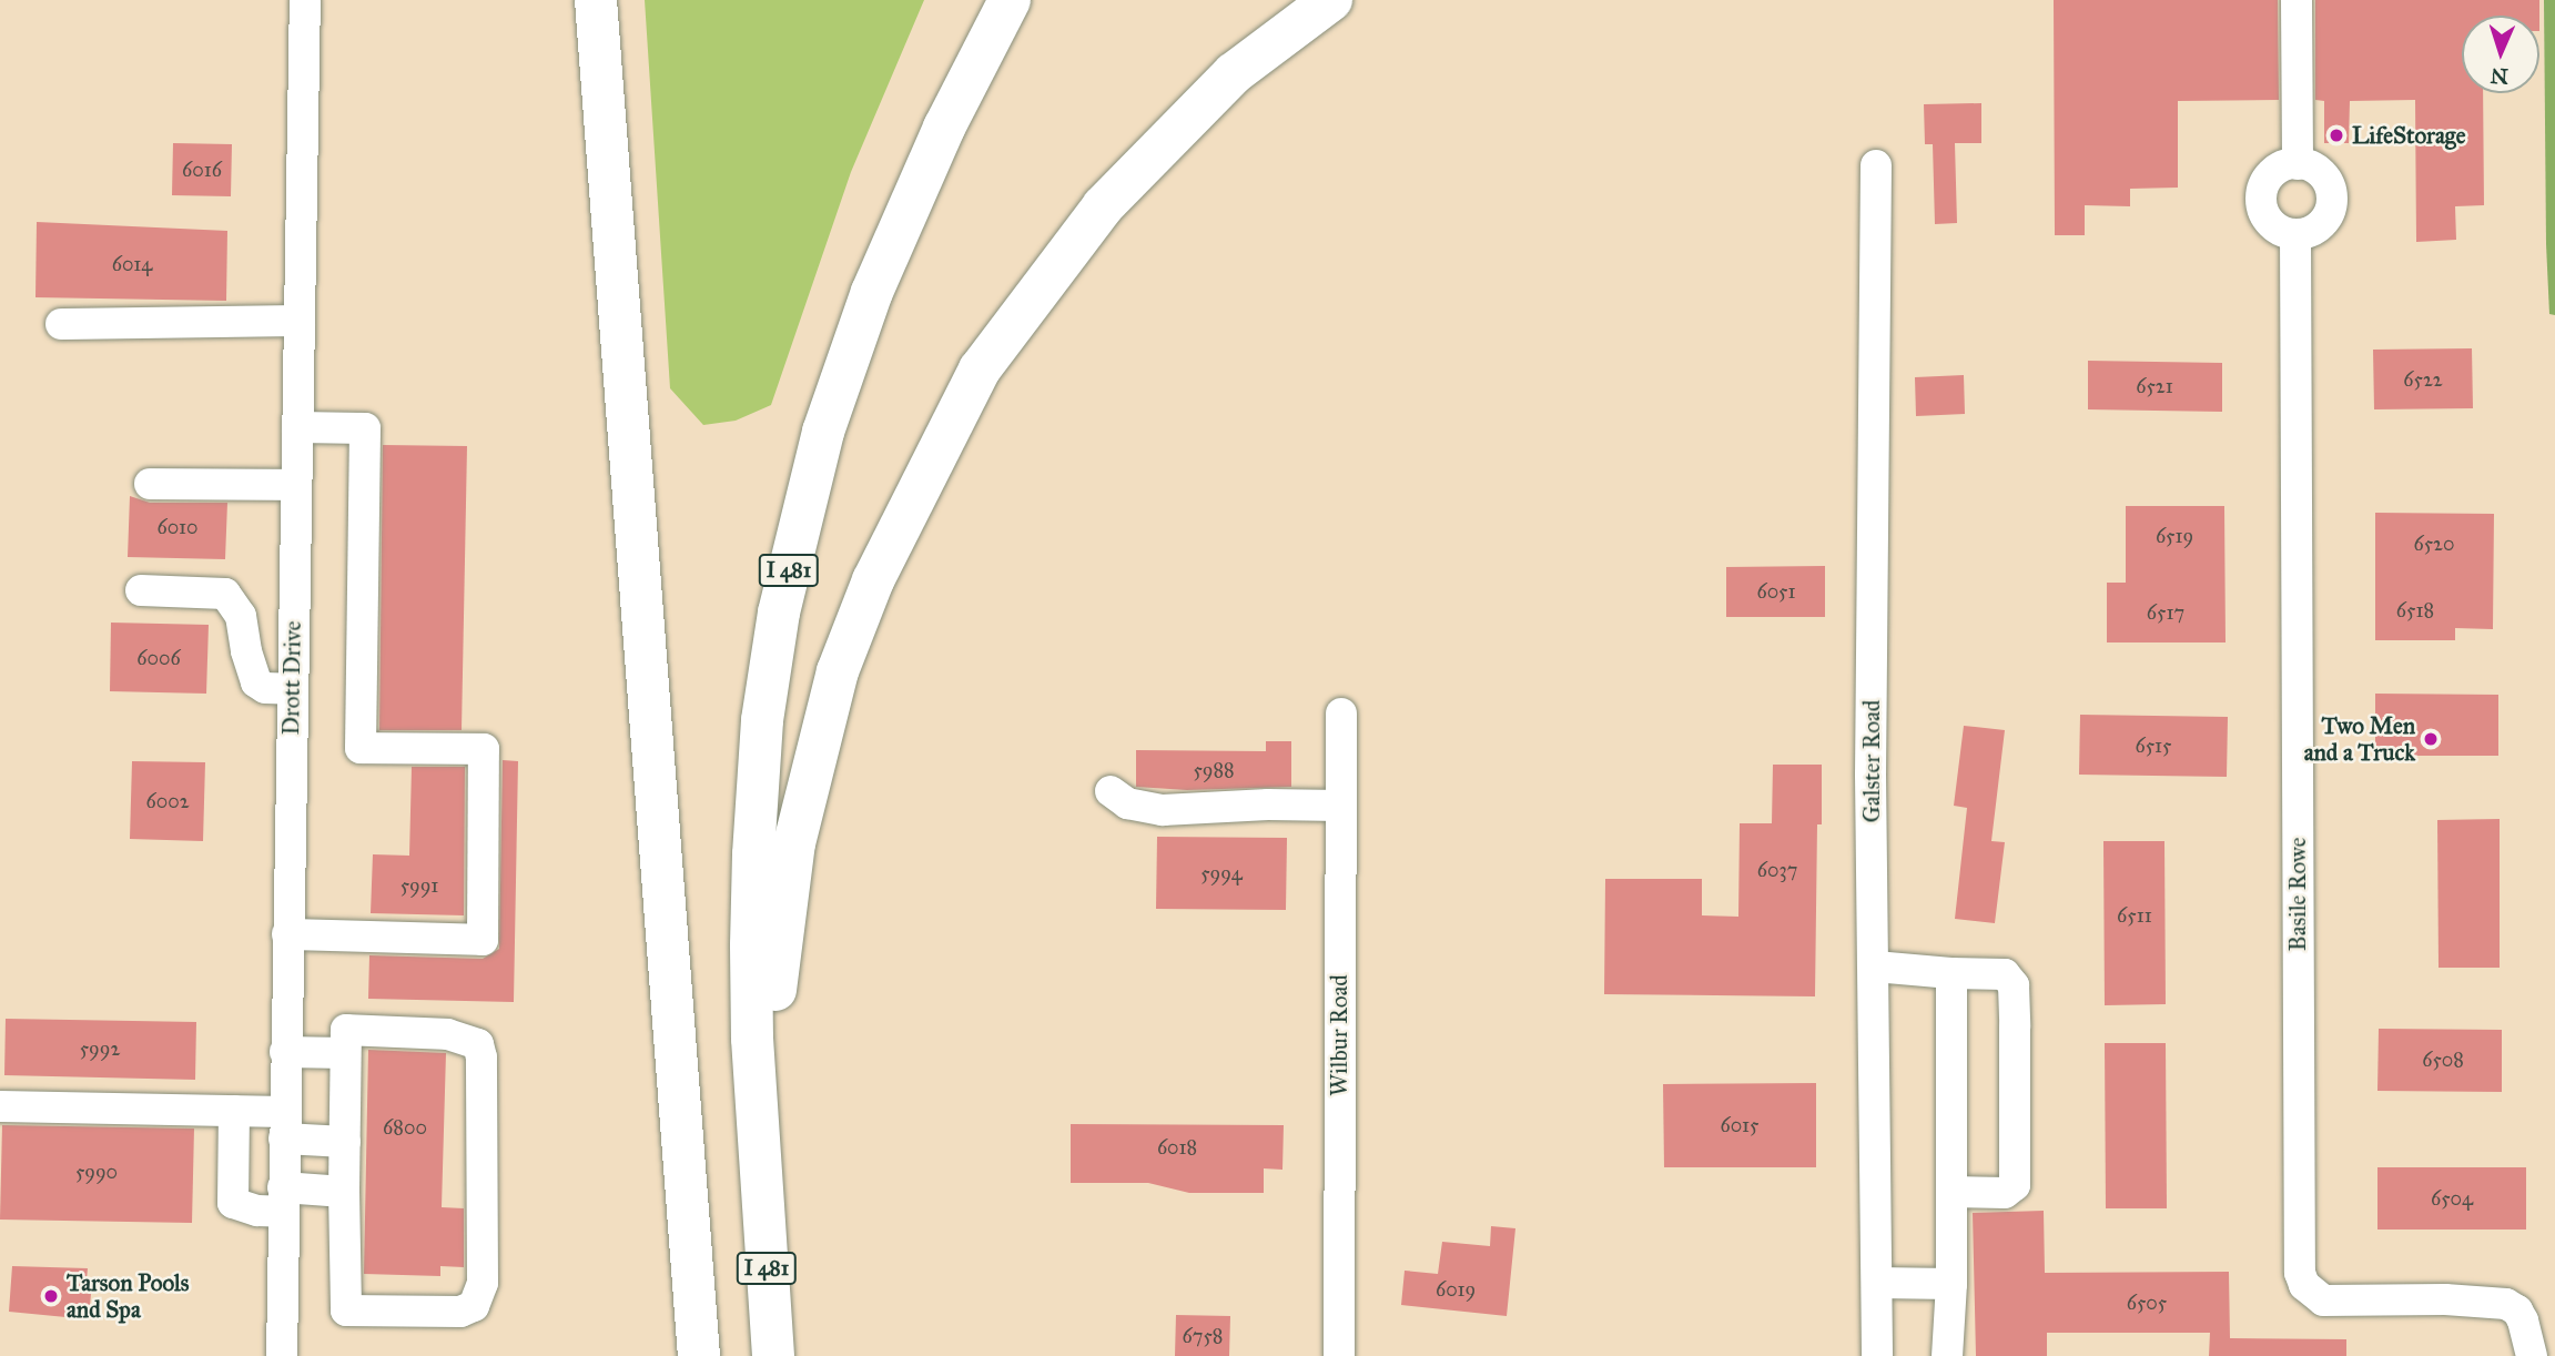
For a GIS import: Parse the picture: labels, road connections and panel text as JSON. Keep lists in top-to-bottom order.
{
  "streets": {
    "highway": ["I 481"],
    "street": [
      "Drott Drive",
      "Galster Road",
      "Basile Rowe",
      "Wilbur Road"
    ]
  },
  "places": ["LifeStorage", "Two Men and a Truck", "Tarson Pools and Spa"],
  "house_numbers": [
    "6016",
    "6014",
    "6522",
    "6521",
    "6010",
    "6519",
    "6520",
    "6051",
    "6518",
    "6517",
    "6006",
    "6515",
    "5988",
    "6002",
    "6037",
    "5994",
    "5991",
    "6511",
    "5992",
    "6508",
    "6015",
    "6800",
    "6018",
    "5990",
    "6504",
    "6019",
    "6505",
    "6758"
  ],
  "north": "bottom"
}
